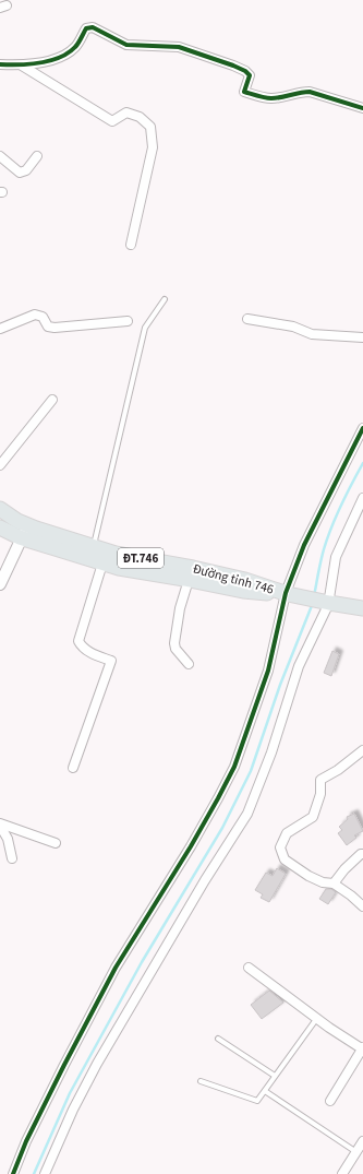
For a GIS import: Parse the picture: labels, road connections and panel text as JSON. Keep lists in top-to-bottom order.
{
  "streets": {
    "main road": ["ĐT.746", "Đường tỉnh 746"]
  },
  "crossings": [
    ["ĐT.746", "Đường tỉnh 746"]
  ]
}
